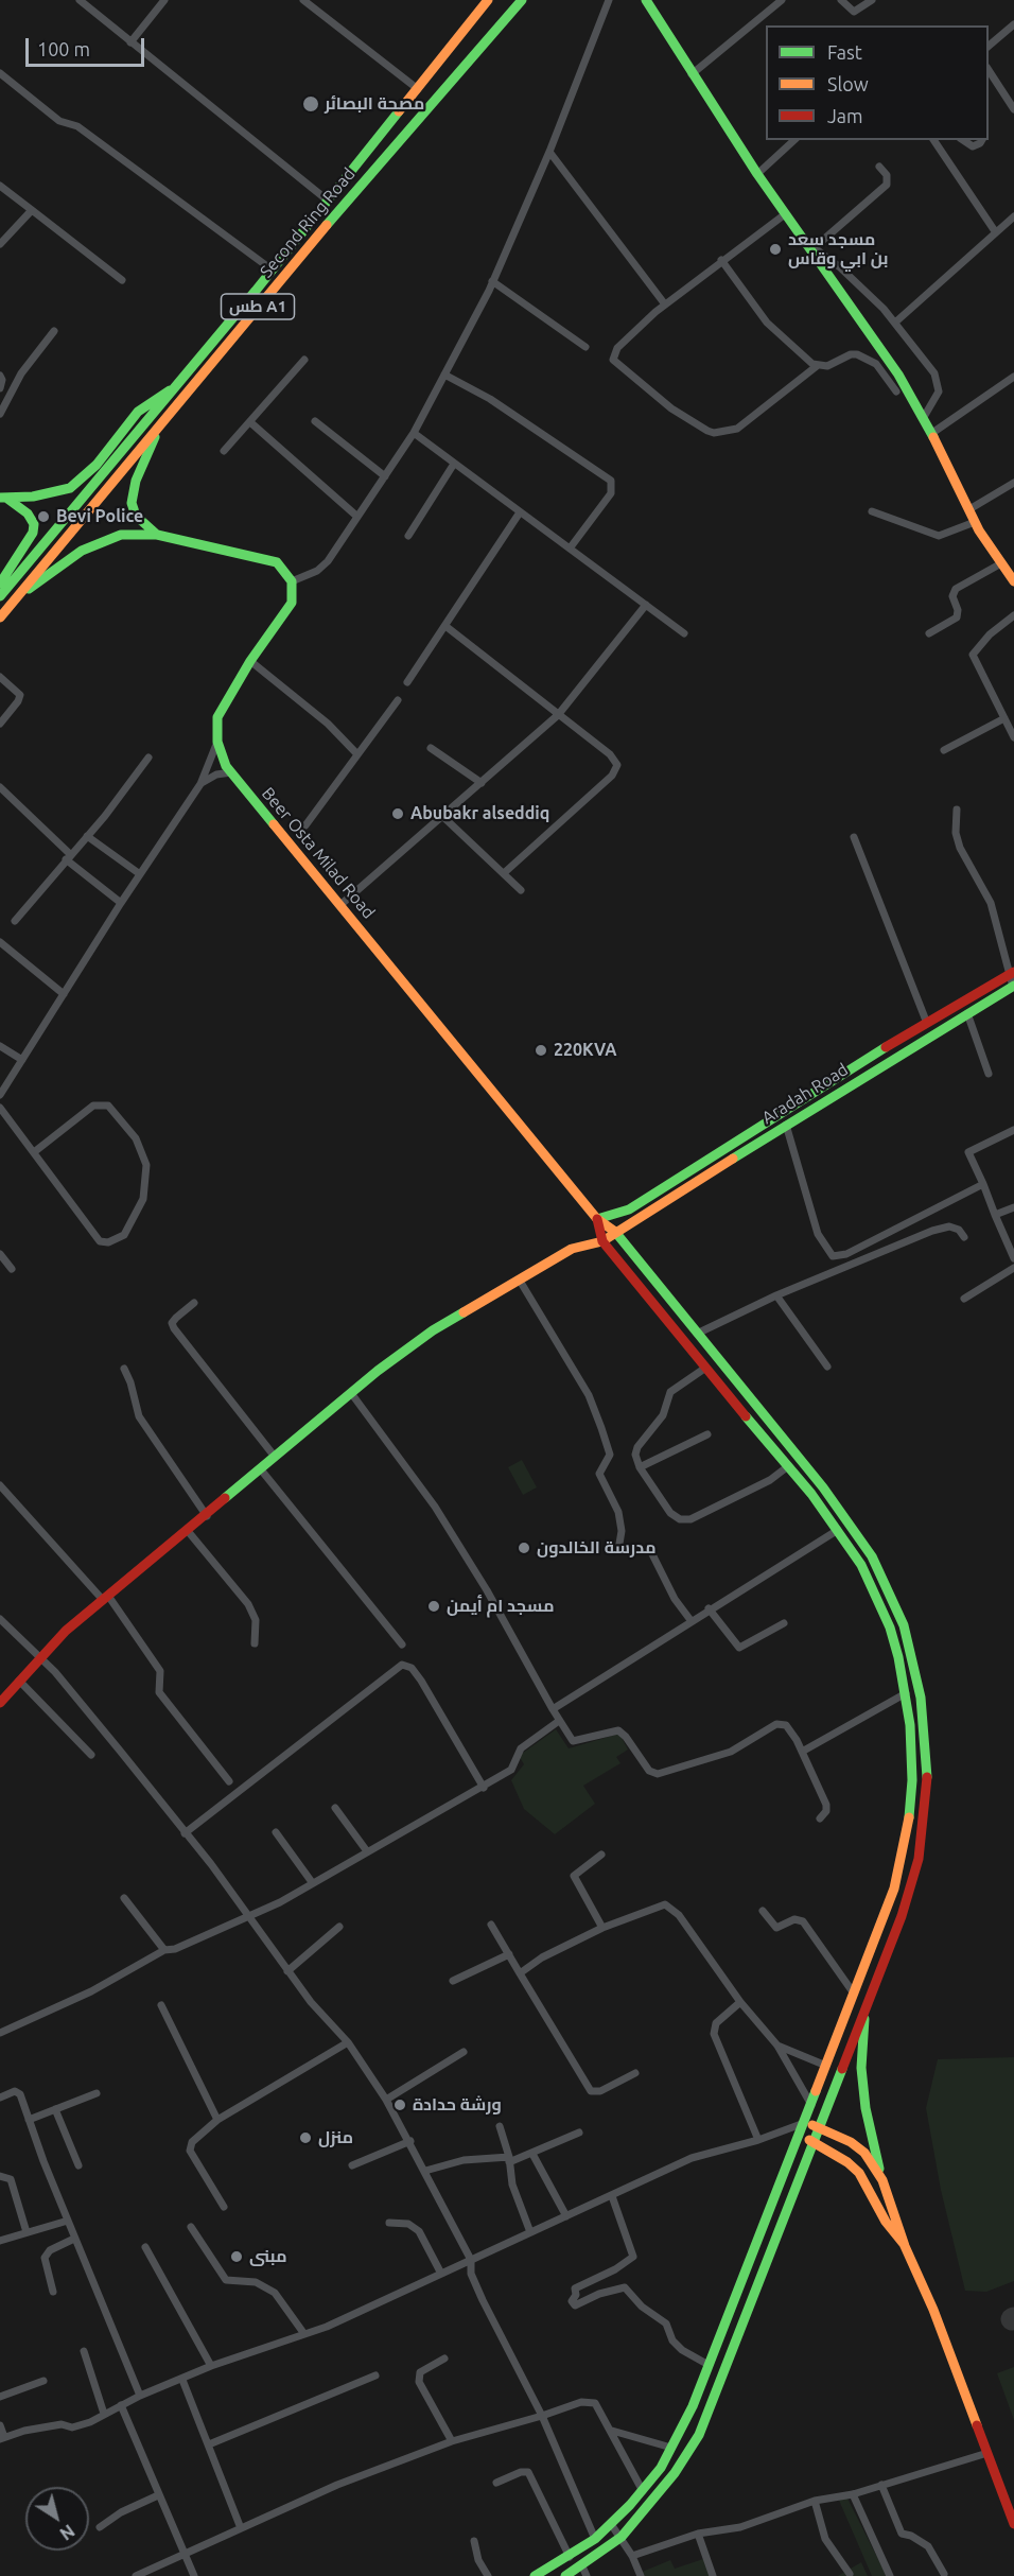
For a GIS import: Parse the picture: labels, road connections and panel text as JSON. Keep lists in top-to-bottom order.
{
  "streets": {
    "main road": [
      "Second Ring Road",
      "طس A1",
      "Beer Osta Milad Road",
      "Aradah Road"
    ]
  },
  "crossings": [
    ["Beer Osta Milad Road", "Aradah Road"]
  ],
  "places": [
    "مصحة البصائر",
    "مسجد سعد بن ابي وقاس",
    "Bevi Police",
    "Abubakr alseddiq",
    "220KVA",
    "مدرسة الخالدون",
    "مسجد ام أيمن",
    "ورشة حدادة",
    "منزل",
    "مبنى"
  ],
  "legend": ["Fast", "Slow", "Jam"],
  "scale_bar": "100 m",
  "north": "bottom right"
}
